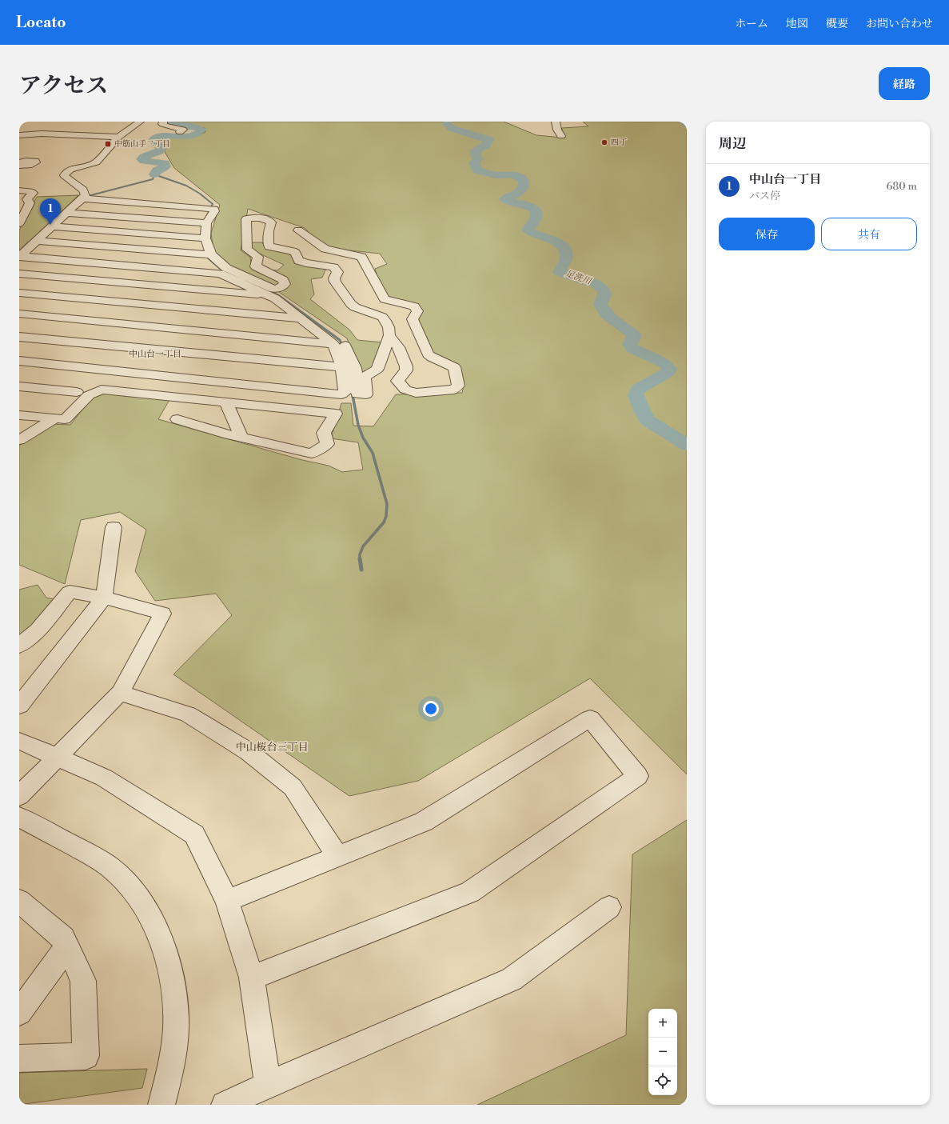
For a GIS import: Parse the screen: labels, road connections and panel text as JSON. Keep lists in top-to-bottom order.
{
  "districts": ["中山台一丁目", "中山桜台三丁目"],
  "water": ["足洗川"],
  "places": {
    "other": ["四丁"],
    "transit": ["中筋山手二丁目"]
  },
  "page": {
    "header": "Locato",
    "nav": [
      "ホーム",
      "地図",
      "概要",
      "お問い合わせ"
    ],
    "title": "アクセス",
    "buttons": [
      "経路",
      ["保存", "共有"]
    ],
    "heading": "周辺",
    "list": [
      {
        "mark": "1",
        "name": "中山台一丁目",
        "note": "バス停",
        "value": "680 m"
      }
    ],
    "pins": "1",
    "map_buttons": ["+", "−"]
  }
}
